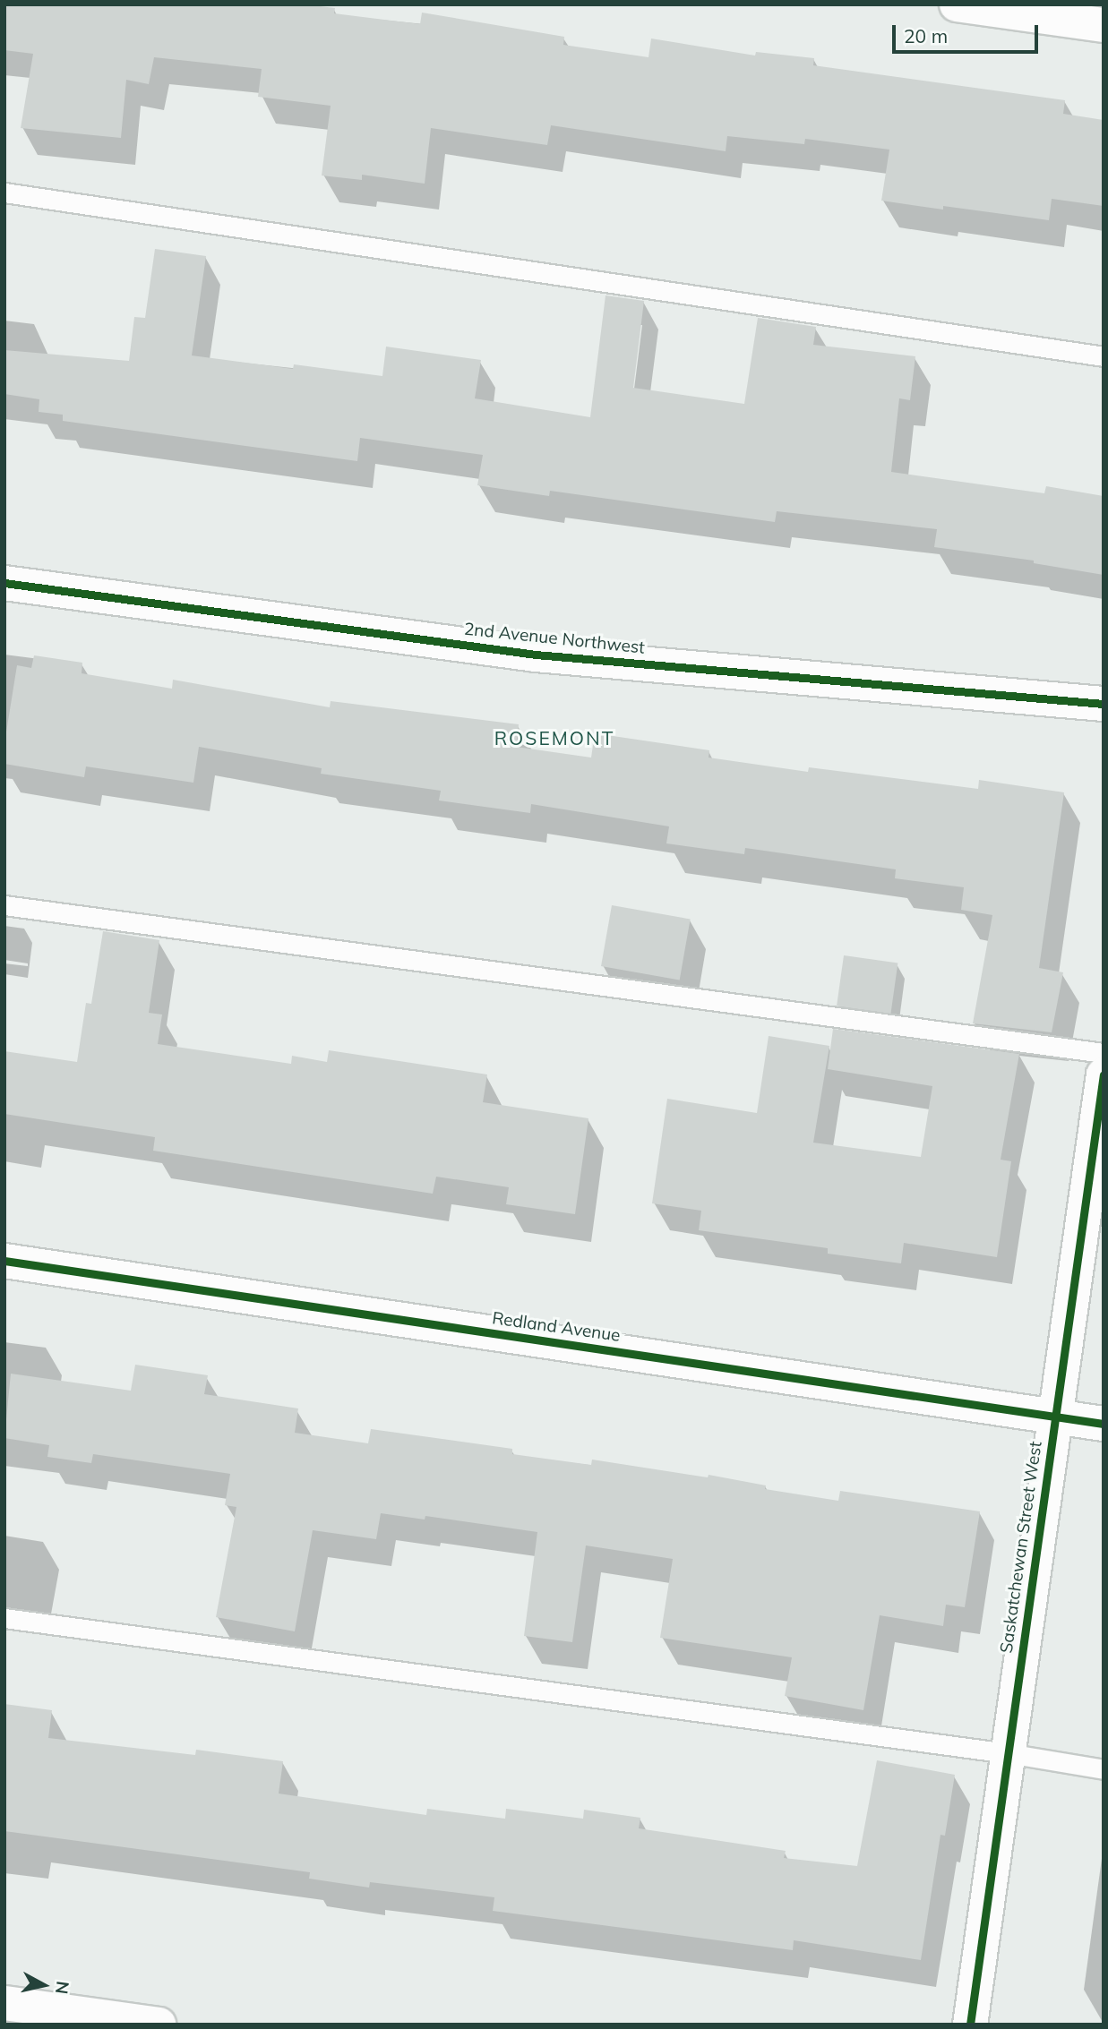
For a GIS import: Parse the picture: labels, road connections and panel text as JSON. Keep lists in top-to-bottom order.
{
  "streets": {
    "street": ["2nd Avenue Northwest", "Redland Avenue", "Saskatchewan Street West"]
  },
  "crossings": [
    ["Redland Avenue", "Saskatchewan Street West"]
  ],
  "districts": ["ROSEMONT"],
  "scale_bar": "20 m",
  "north": "right"
}
